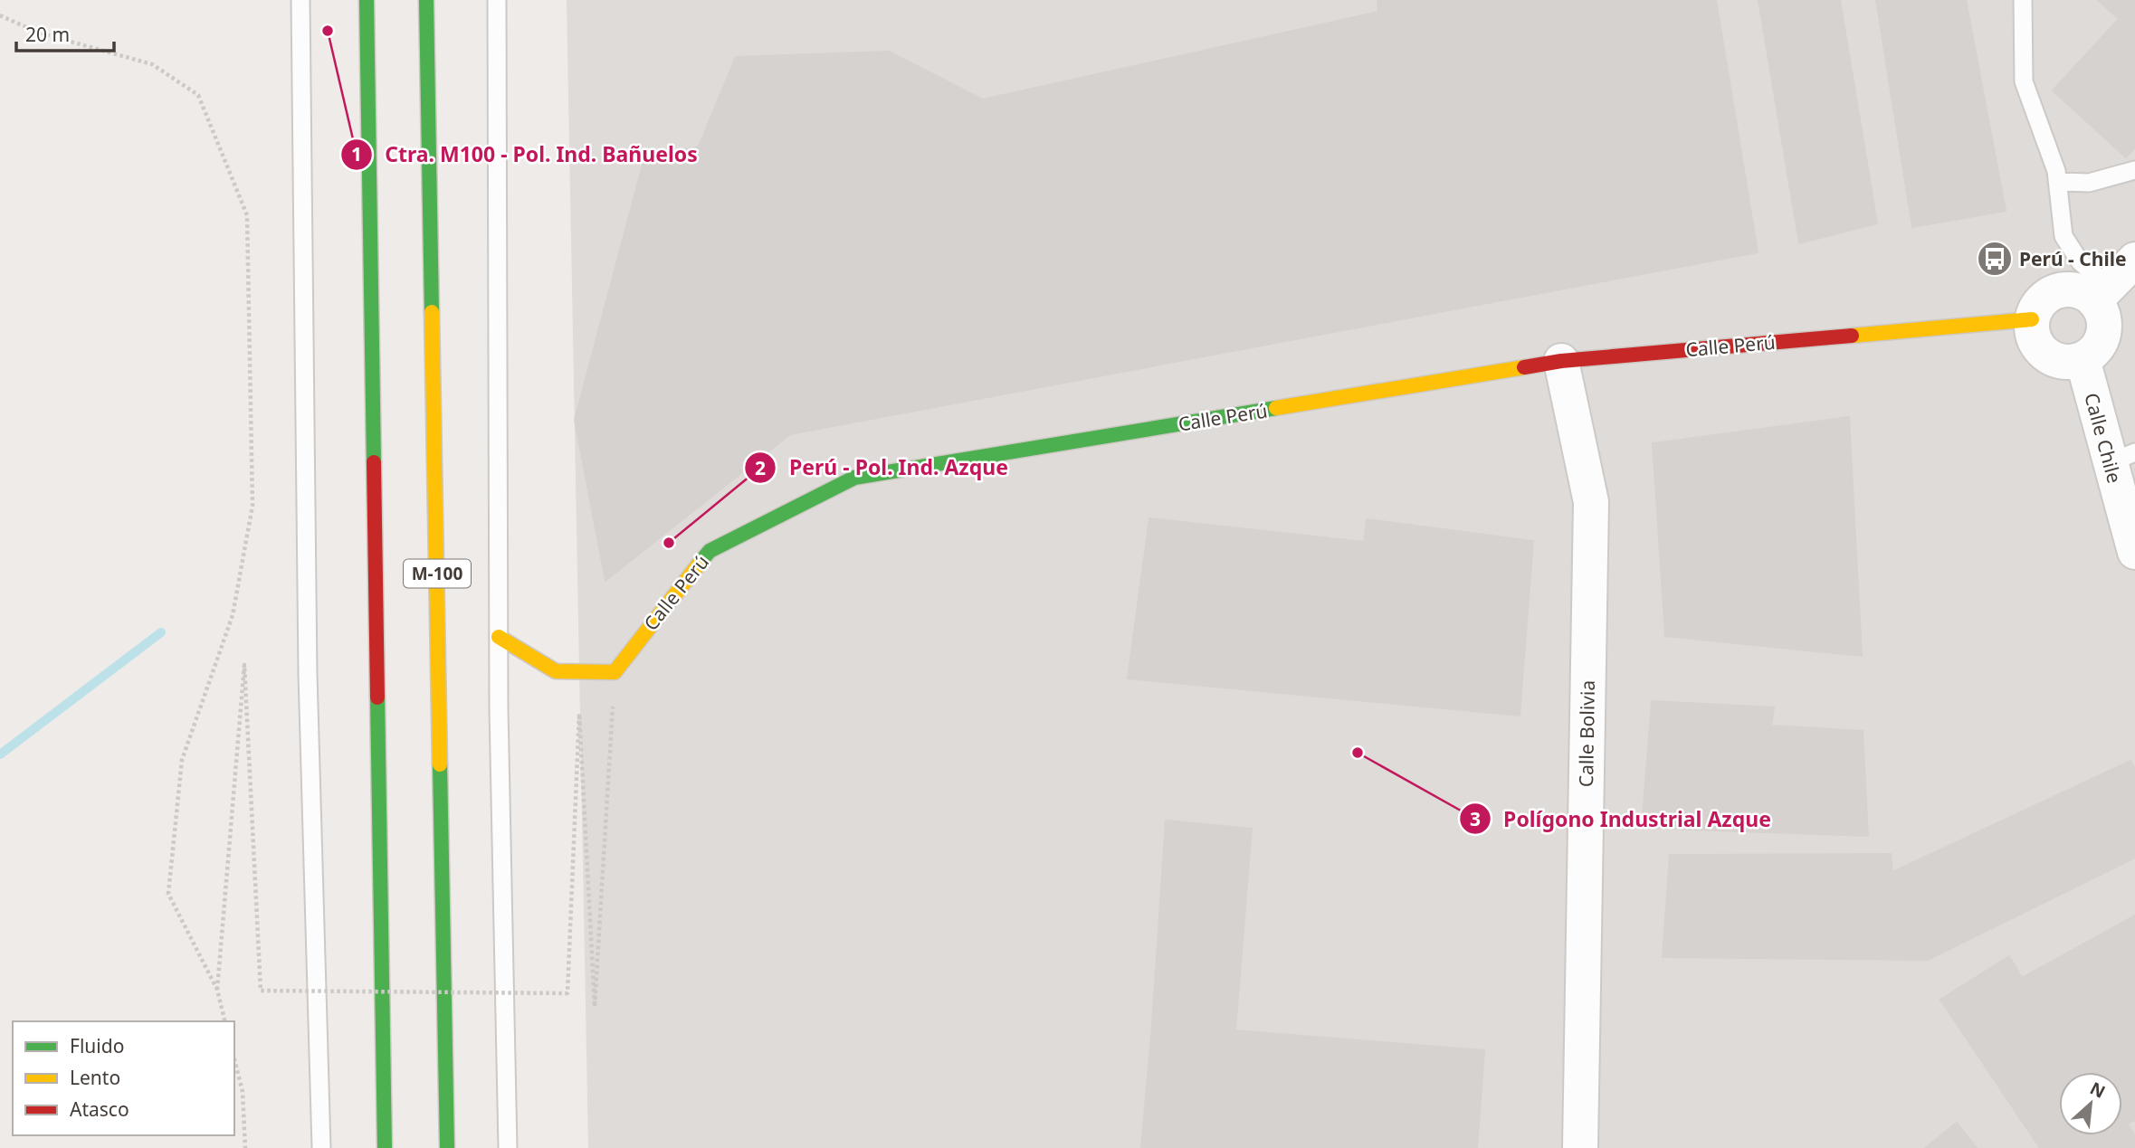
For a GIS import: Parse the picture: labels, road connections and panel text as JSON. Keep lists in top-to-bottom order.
{
  "streets": {
    "main road": ["Calle Perú", "M-100"],
    "street": ["Calle Chile", "Calle Bolivia"]
  },
  "crossings": [
    ["Calle Perú", "Calle Chile"],
    ["Calle Perú", "Calle Bolivia"]
  ],
  "places": {
    "other": ["Ctra. M100 - Pol. Ind. Bañuelos", "Perú - Pol. Ind. Azque", "Polígono Industrial Azque"],
    "bus stop": ["Perú - Chile"]
  },
  "legend": ["Fluido", "Lento", "Atasco"],
  "scale_bar": "20 m",
  "north": "top right"
}
